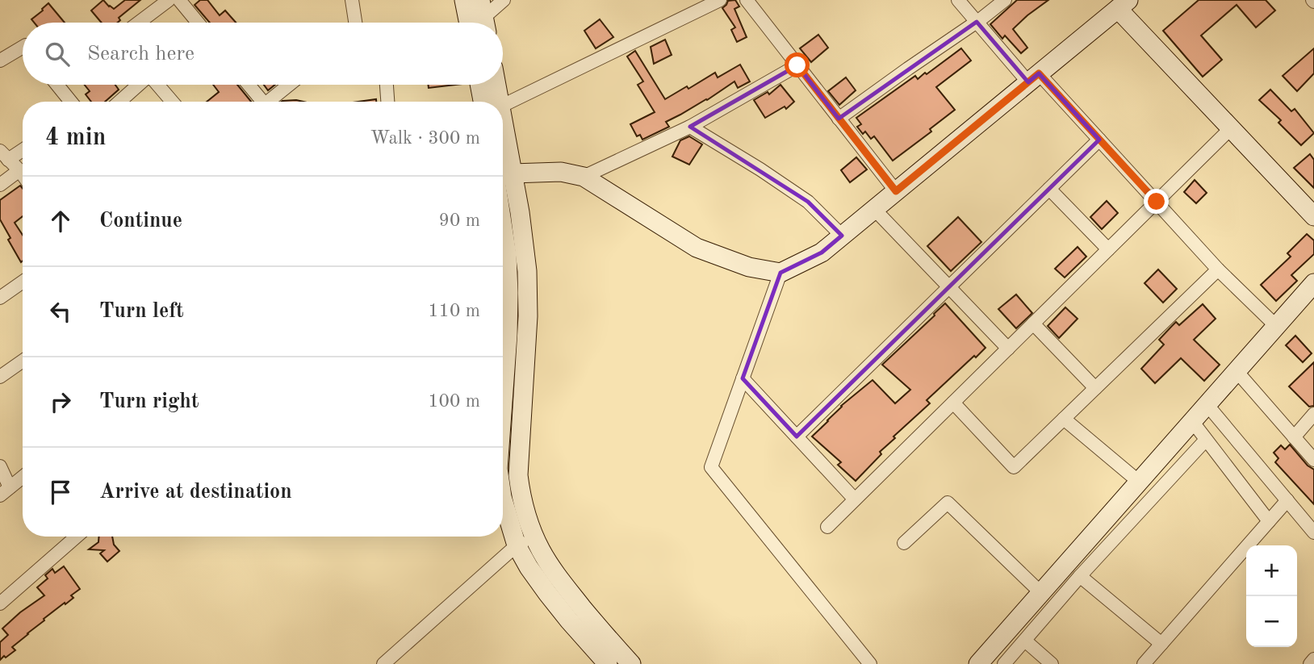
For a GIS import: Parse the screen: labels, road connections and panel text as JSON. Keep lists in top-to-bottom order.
{
  "page": {
    "search": "Search here",
    "heading": ["4 min", "Walk · 300 m"],
    "list": [
      ["Continue", "90 m"],
      ["Turn left", "110 m"],
      ["Turn right", "100 m"],
      "Arrive at destination"
    ],
    "map_buttons": ["+", "−"]
  }
}
